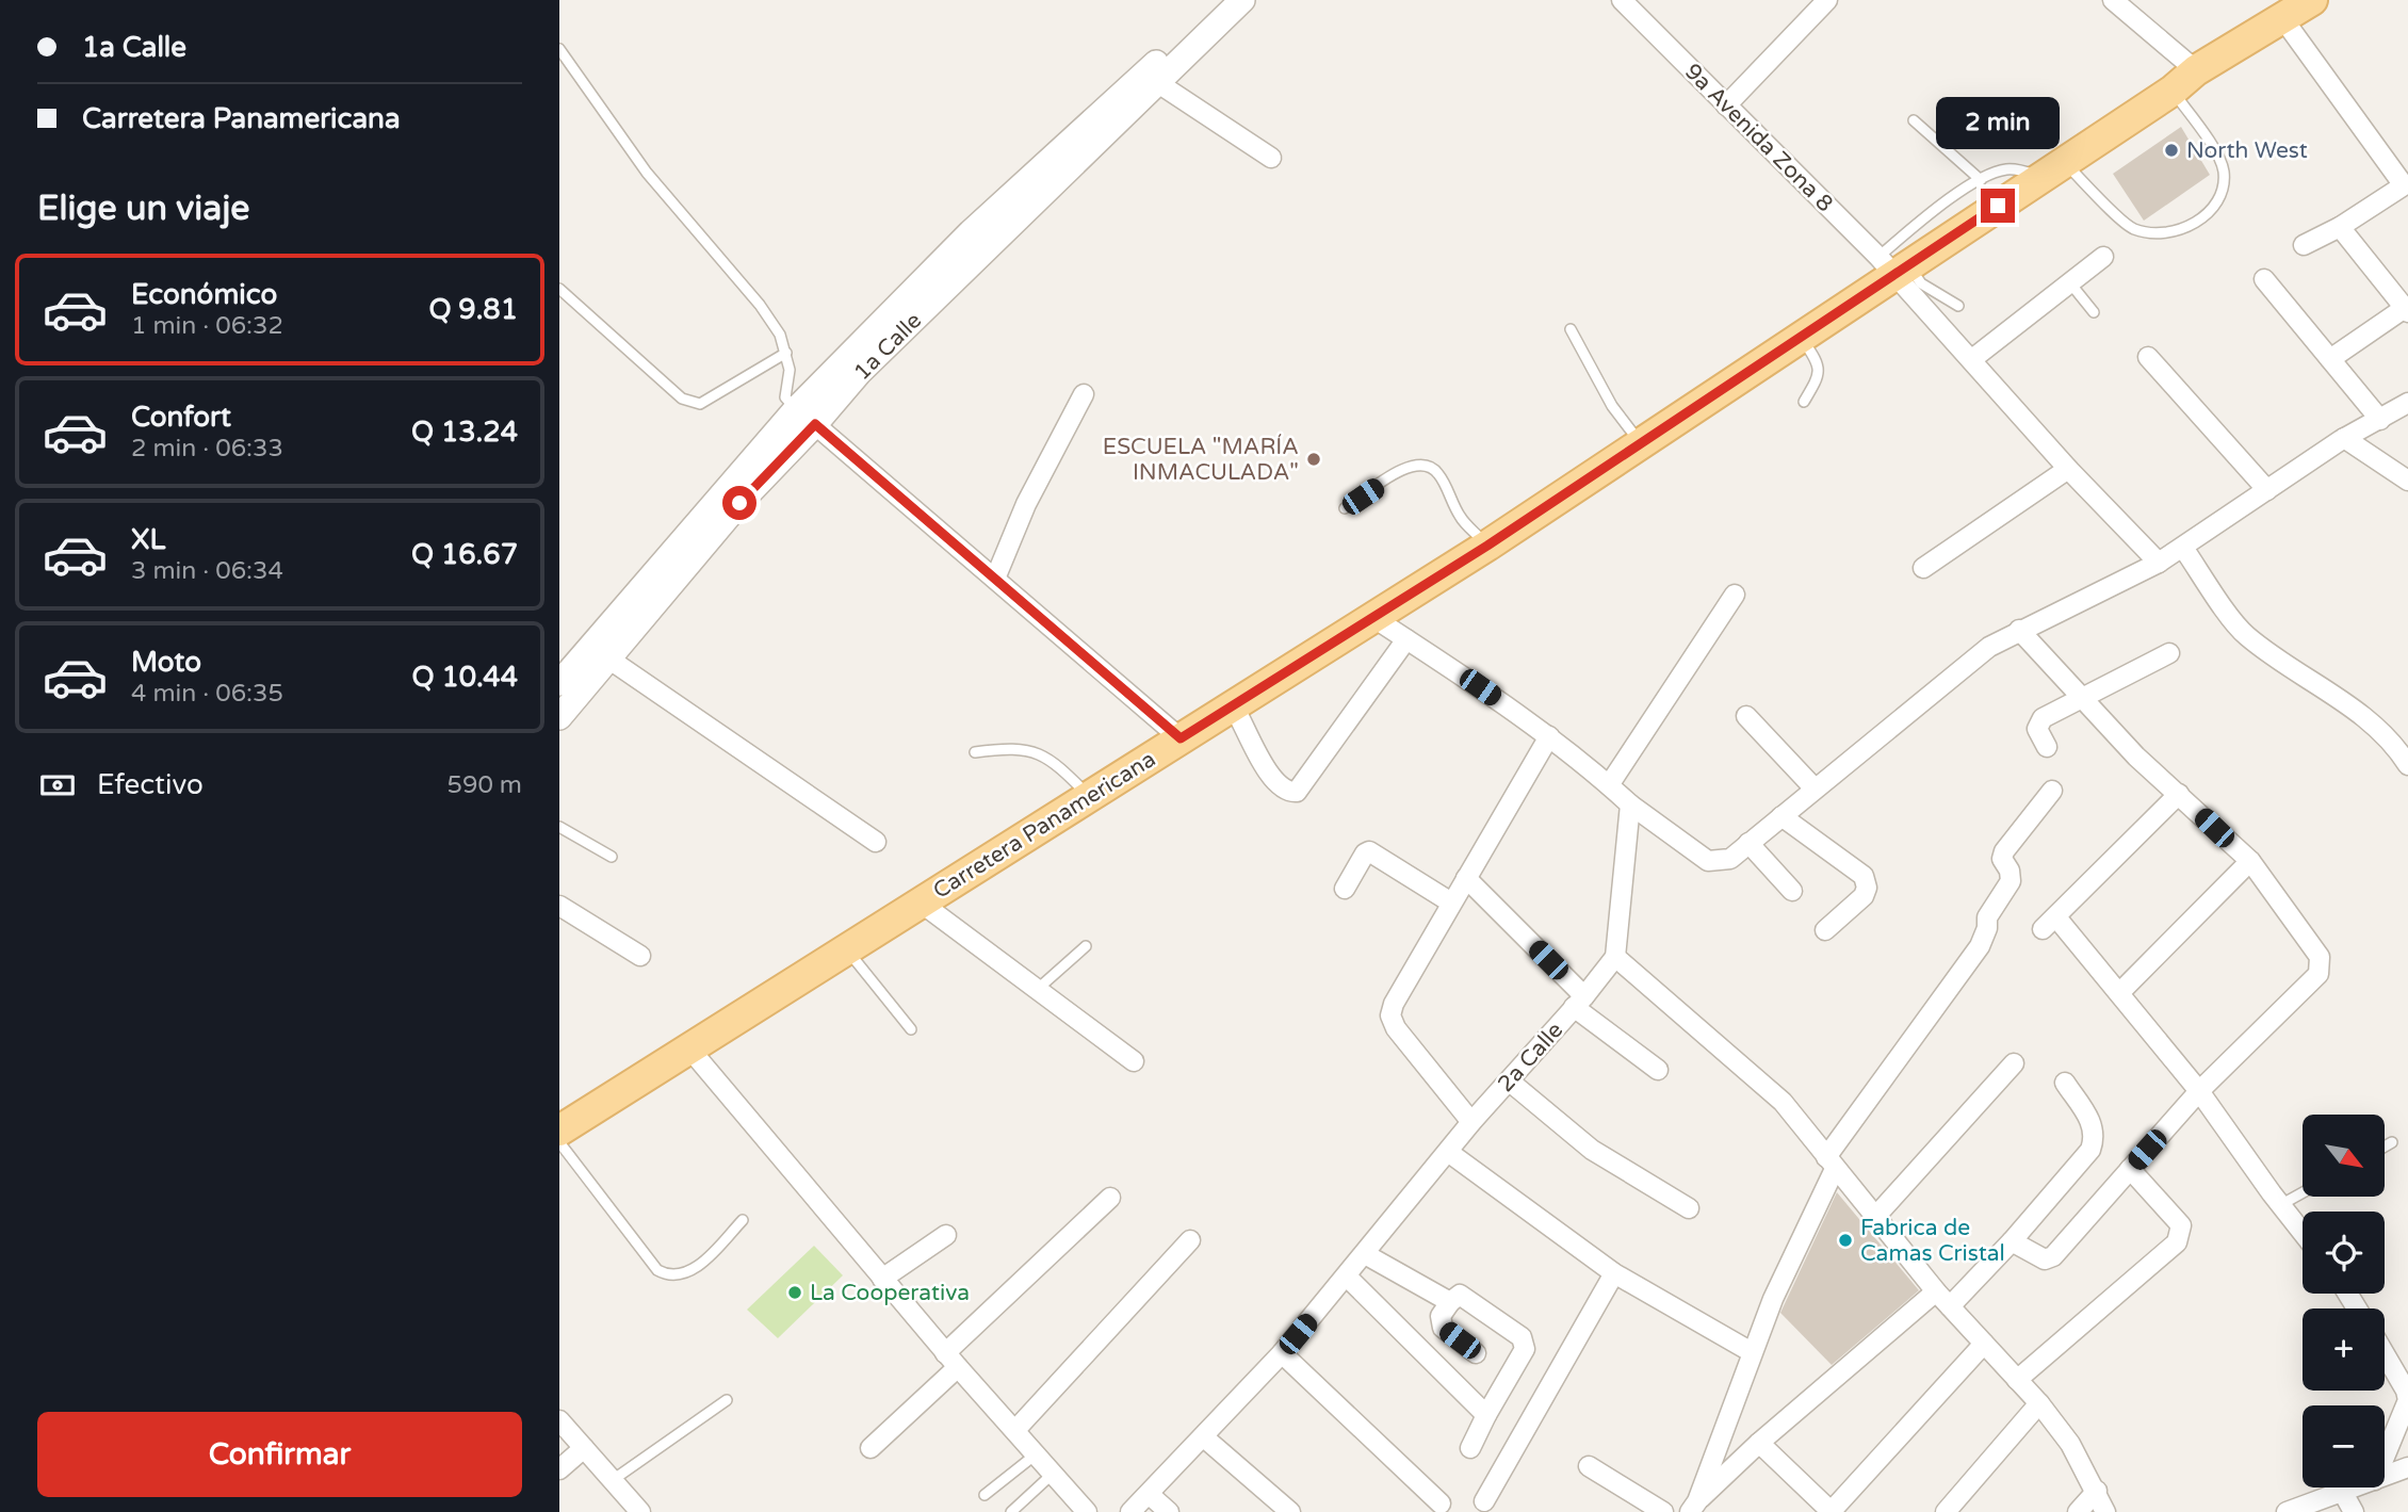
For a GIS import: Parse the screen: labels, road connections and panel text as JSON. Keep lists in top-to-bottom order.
{
  "streets": {
    "main road": ["Carretera Panamericana"],
    "street": ["9a Avenida Zona 8", "1a Calle", "2a Calle"]
  },
  "crossings": [
    ["9a Avenida Zona 8", "Carretera Panamericana"]
  ],
  "places": [
    "North West",
    "ESCUELA \"MARÍA INMACULADA\"",
    "Fabrica de Camas Cristal",
    "La Cooperativa"
  ],
  "north": "bottom right",
  "page": {
    "banner": ["1a Calle", "Carretera Panamericana"],
    "bubble": "2 min",
    "heading": "Elige un viaje",
    "list": [
      {
        "name": "Económico",
        "note": "1 min · 06:32",
        "value": "Q 9.81"
      },
      {
        "name": "Confort",
        "note": "2 min · 06:33",
        "value": "Q 13.24"
      },
      {
        "name": "XL",
        "note": "3 min · 06:34",
        "value": "Q 16.67"
      },
      {
        "name": "Moto",
        "note": "4 min · 06:35",
        "value": "Q 10.44"
      }
    ],
    "pay": ["Efectivo", "590 m"],
    "map_buttons": ["+", "−"],
    "buttons": "Confirmar"
  }
}
